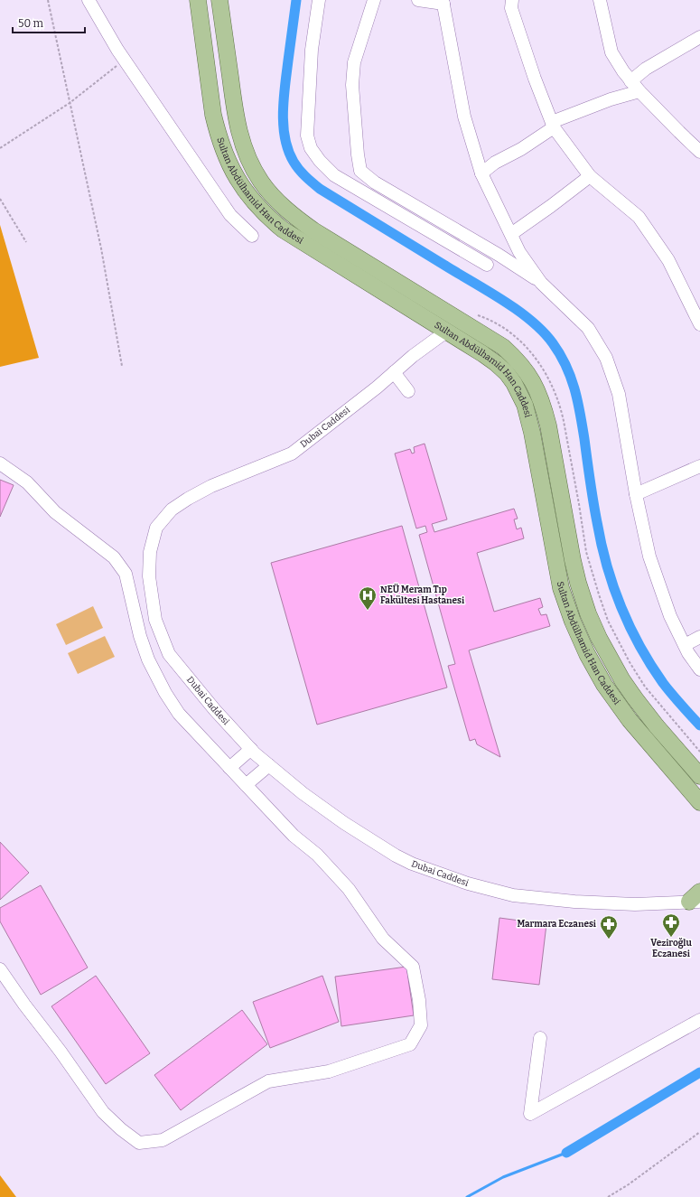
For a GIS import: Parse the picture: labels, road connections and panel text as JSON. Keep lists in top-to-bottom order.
{
  "streets": {
    "main road": ["Sultan Abdülhamid Han Caddesi"],
    "street": ["Dubai Caddesi"]
  },
  "crossings": [
    ["Sultan Abdülhamid Han Caddesi", "Dubai Caddesi"]
  ],
  "places": {
    "hospital": ["NEÜ Meram Tıp Fakültesi Hastanesi"],
    "pharmacy": ["Veziroğlu Eczanesi", "Marmara Eczanesi"]
  },
  "scale_bar": "50 m"
}
